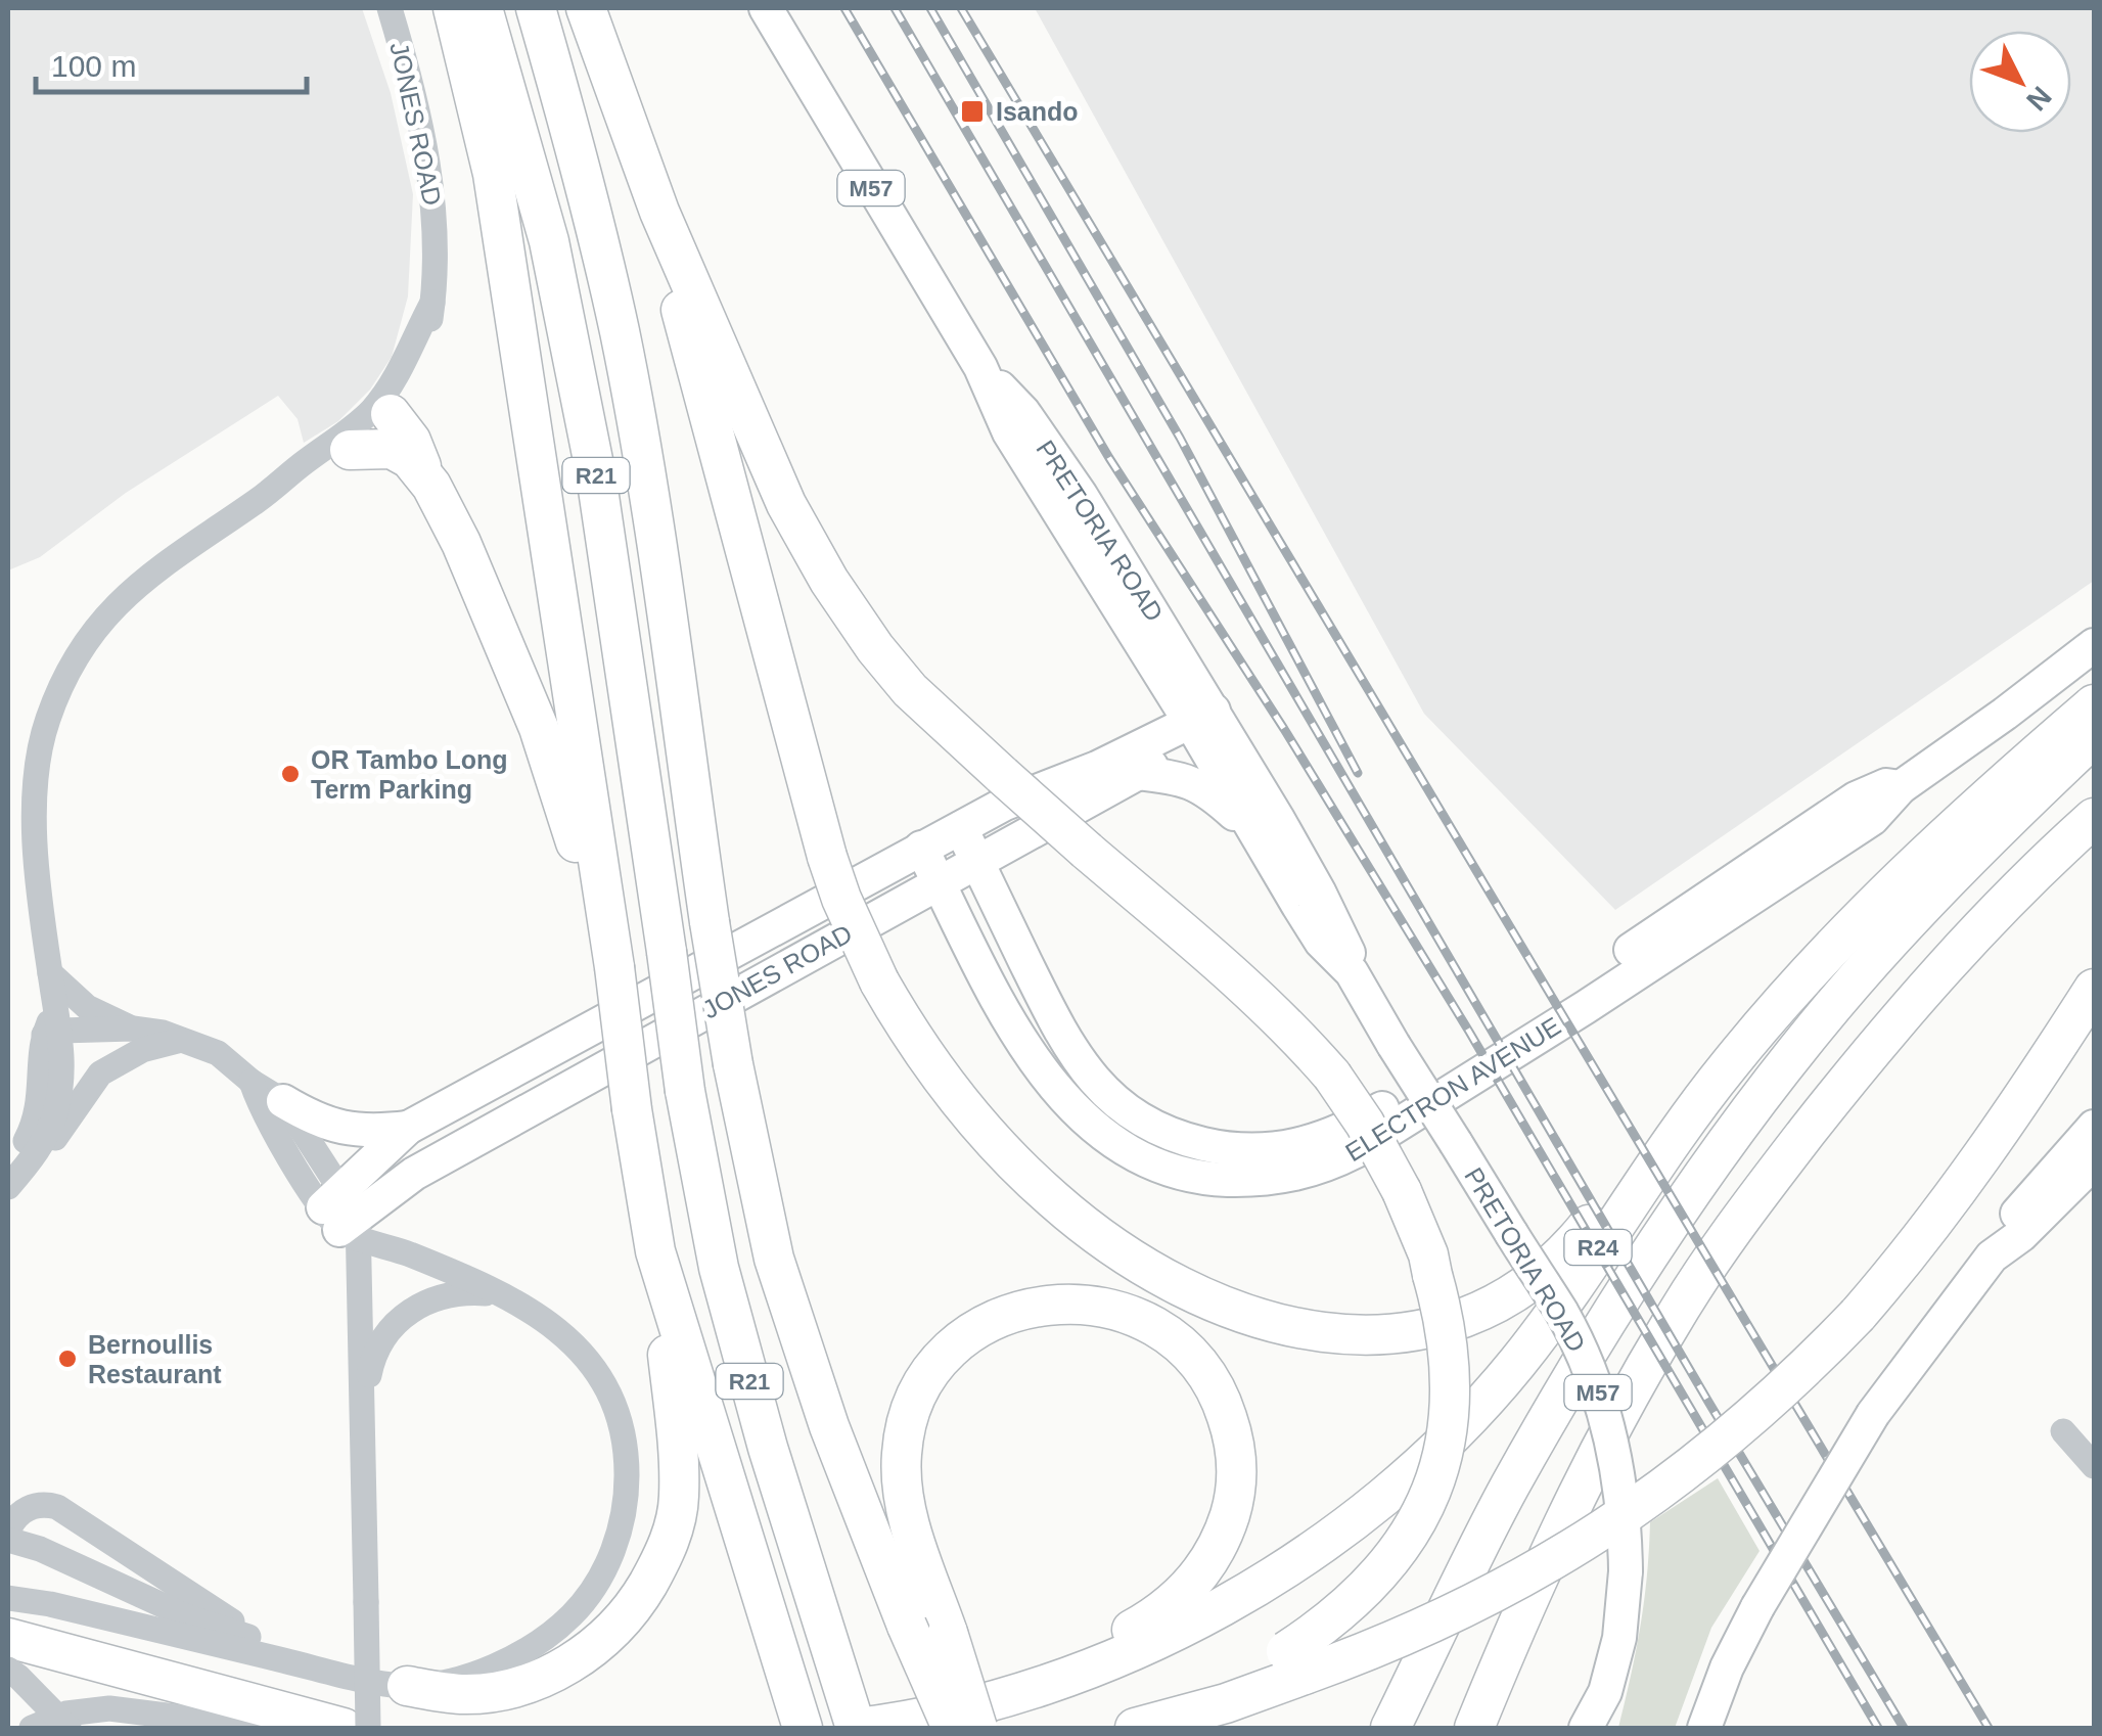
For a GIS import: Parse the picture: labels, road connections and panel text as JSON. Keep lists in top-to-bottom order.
{
  "streets": {
    "highway": ["R21", "R24"],
    "main road": [
      "JONES ROAD",
      "M57",
      "PRETORIA ROAD",
      "ELECTRON AVENUE"
    ]
  },
  "crossings": [
    ["JONES ROAD", "PRETORIA ROAD"],
    ["JONES ROAD", "ELECTRON AVENUE"],
    ["R21", "R24"]
  ],
  "places": {
    "transit": ["Isando"],
    "other": ["OR Tambo Long Term Parking", "Bernoullis Restaurant"]
  },
  "scale_bar": "100 m",
  "north": "bottom right"
}
